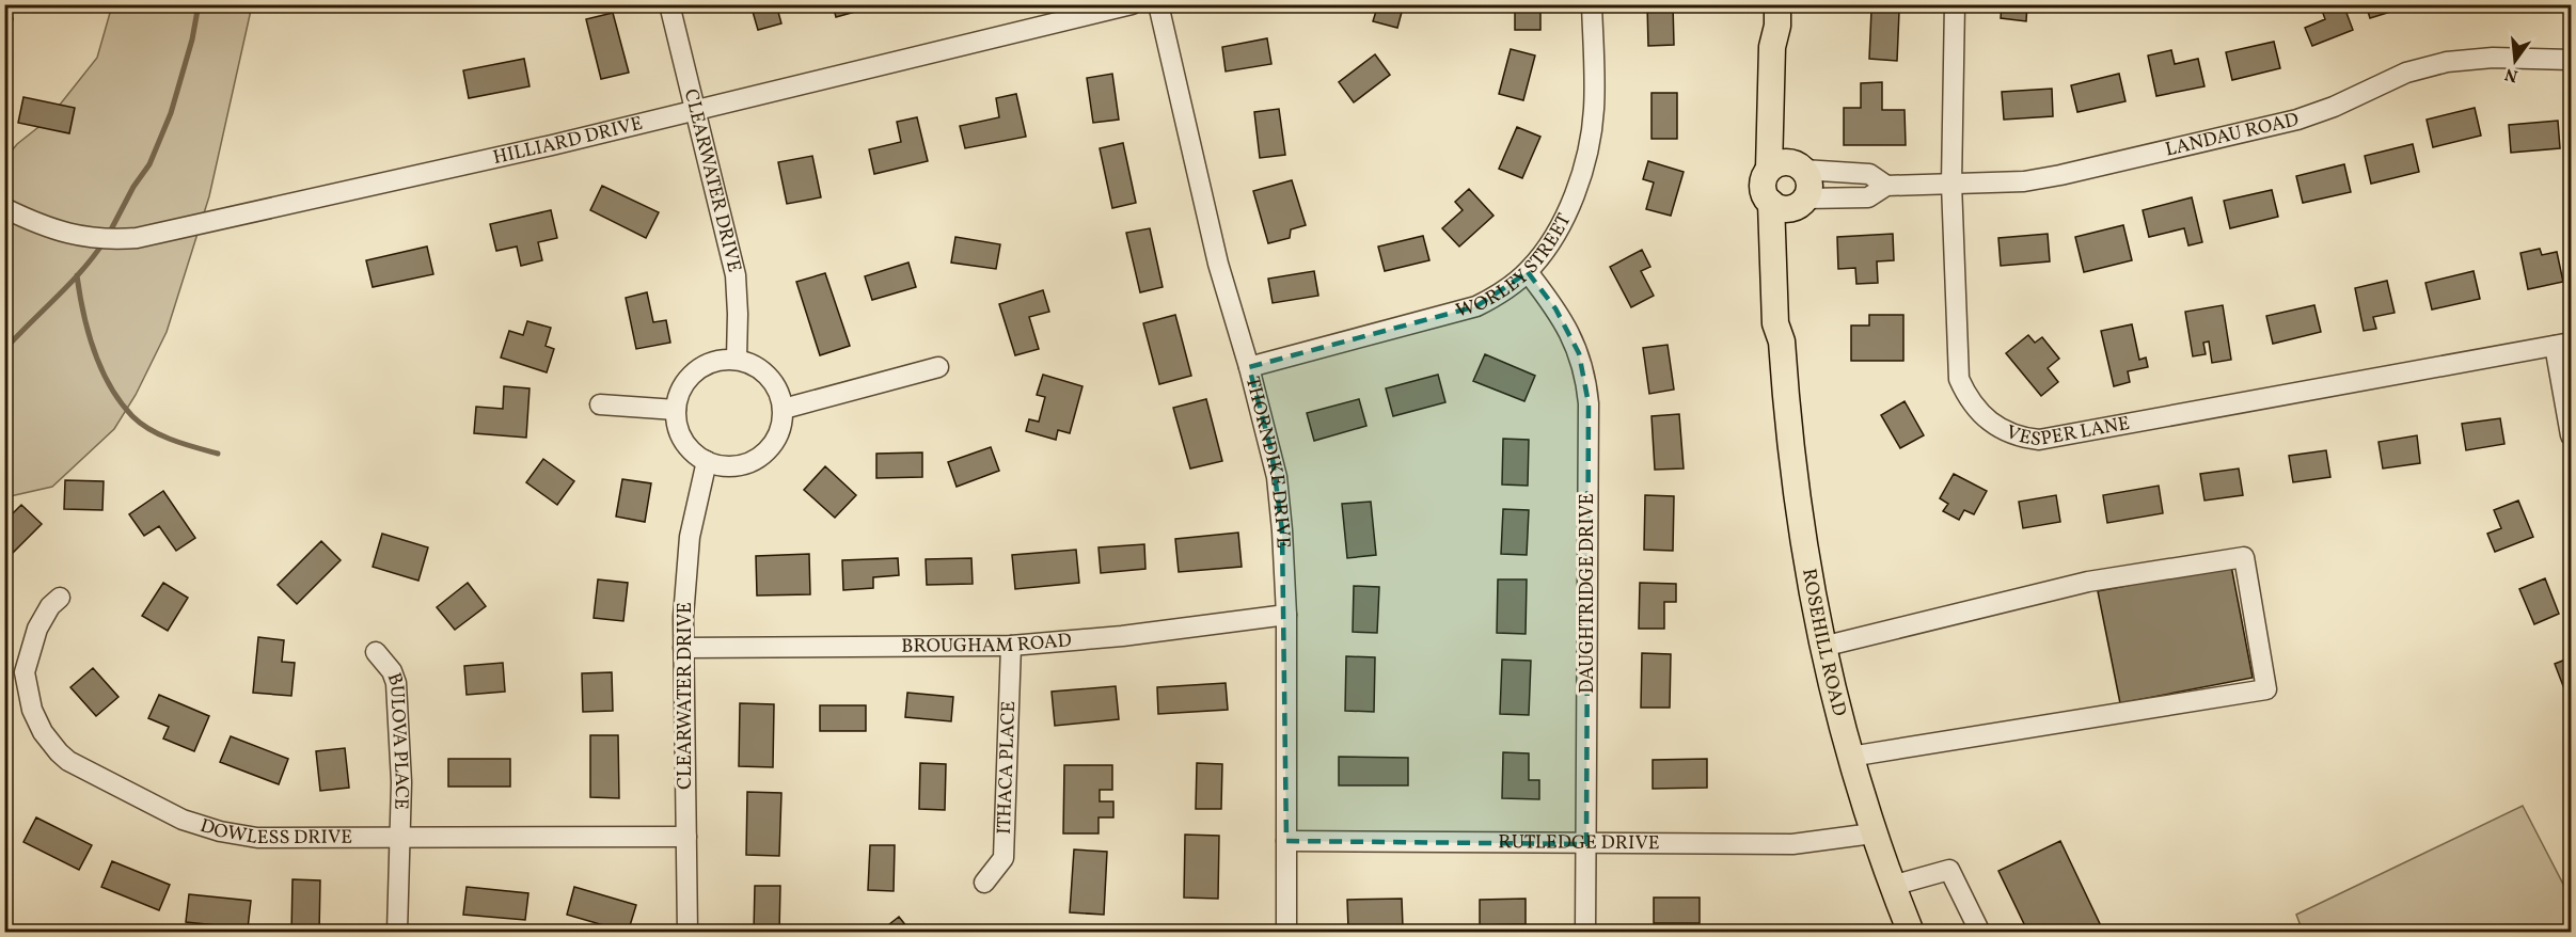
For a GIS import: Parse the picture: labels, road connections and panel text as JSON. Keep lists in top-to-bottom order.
{
  "streets": {
    "main road": ["ROSEHILL ROAD"],
    "street": [
      "LANDAU ROAD",
      "HILLIARD DRIVE",
      "CLEARWATER DRIVE",
      "WORLEY STREET",
      "VESPER LANE",
      "THORNDIKE DRIVE",
      "DAUGHTRIDGE DRIVE",
      "BROUGHAM ROAD",
      "BULOVA PLACE",
      "ITHACA PLACE",
      "DOWLESS DRIVE",
      "RUTLEDGE DRIVE"
    ]
  },
  "crossings": [
    ["LANDAU ROAD", "VESPER LANE"],
    ["LANDAU ROAD", "ROSEHILL ROAD"],
    ["HILLIARD DRIVE", "CLEARWATER DRIVE"],
    ["CLEARWATER DRIVE", "BROUGHAM ROAD"],
    ["CLEARWATER DRIVE", "DOWLESS DRIVE"],
    ["WORLEY STREET", "THORNDIKE DRIVE"],
    ["WORLEY STREET", "DAUGHTRIDGE DRIVE"],
    ["THORNDIKE DRIVE", "BROUGHAM ROAD"],
    ["THORNDIKE DRIVE", "RUTLEDGE DRIVE"],
    ["DAUGHTRIDGE DRIVE", "RUTLEDGE DRIVE"],
    ["ROSEHILL ROAD", "RUTLEDGE DRIVE"],
    ["BROUGHAM ROAD", "ITHACA PLACE"],
    ["BULOVA PLACE", "DOWLESS DRIVE"]
  ],
  "north": "bottom"
}
